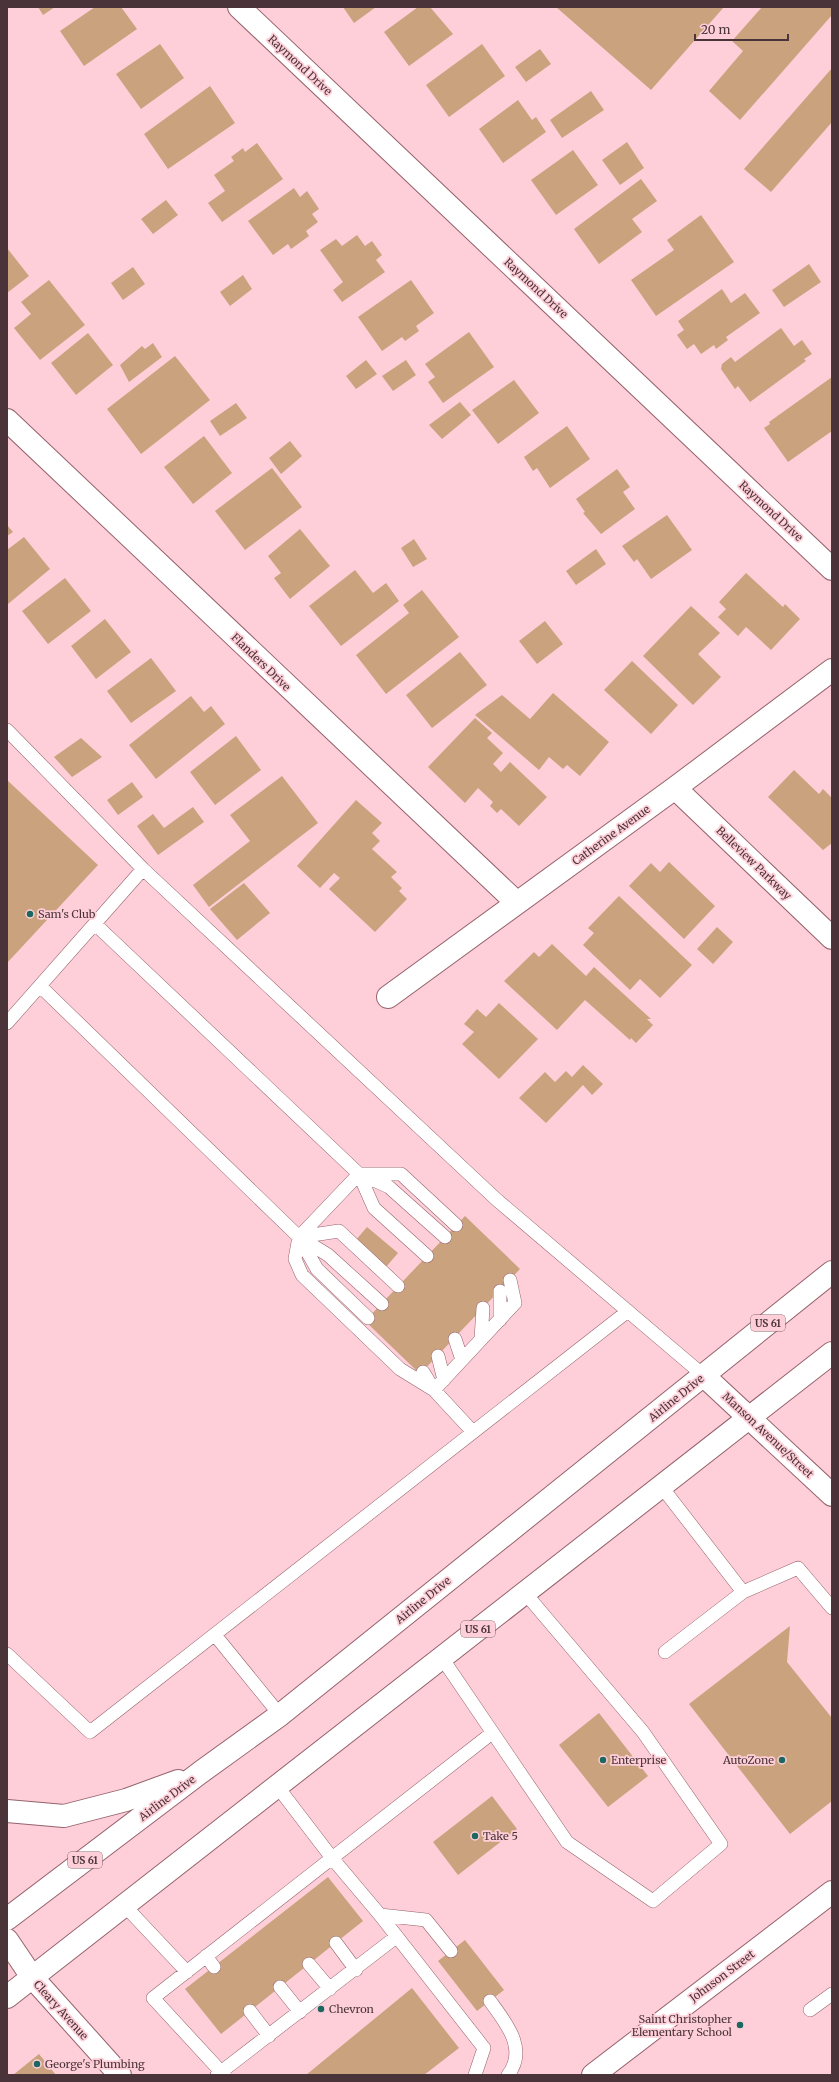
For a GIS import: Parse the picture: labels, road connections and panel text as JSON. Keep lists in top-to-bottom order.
{
  "streets": {
    "main road": [
      "Raymond Drive",
      "Flanders Drive",
      "Catherine Avenue",
      "Belleview Parkway",
      "US 61",
      "Airline Drive",
      "Manson Avenue/Street",
      "Johnson Street",
      "Cleary Avenue"
    ]
  },
  "crossings": [
    ["Flanders Drive", "Catherine Avenue"],
    ["Catherine Avenue", "Belleview Parkway"],
    ["US 61", "Manson Avenue/Street"],
    ["US 61", "Cleary Avenue"],
    ["Airline Drive", "Manson Avenue/Street"]
  ],
  "places": [
    "Sam's Club",
    "Enterprise",
    "AutoZone",
    "Take 5",
    "Chevron",
    "Saint Christopher Elementary School",
    "George's Plumbing"
  ],
  "scale_bar": "20 m"
}
